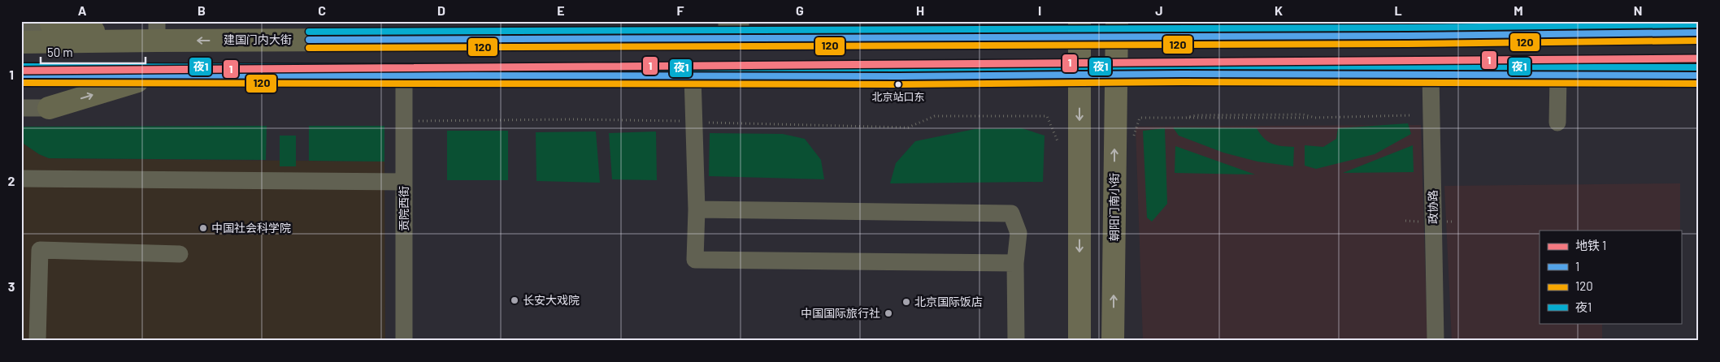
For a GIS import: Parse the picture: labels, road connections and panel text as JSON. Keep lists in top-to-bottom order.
{
  "streets": {
    "highway": ["建国门内大街"],
    "main road": ["朝阳门南小街"],
    "street": ["政协路", "贡院西街"]
  },
  "crossings": [
    ["建国门内大街", "朝阳门南小街"]
  ],
  "places": [
    "北京站口东",
    "中国社会科学院",
    "长安大戏院",
    "北京国际饭店",
    "中国国际旅行社"
  ],
  "lines": [
    "transit line 夜1",
    "transit line 1",
    "transit line 120",
    "metro line 1"
  ],
  "legend": [
    "地铁 1",
    "1",
    "120",
    "夜1"
  ],
  "scale_bar": "50 m",
  "grid": {
    "columns": [
      "A",
      "B",
      "C",
      "D",
      "E",
      "F",
      "G",
      "H",
      "I",
      "J",
      "K",
      "L",
      "M",
      "N"
    ],
    "rows": ["1", "2", "3"]
  }
}
